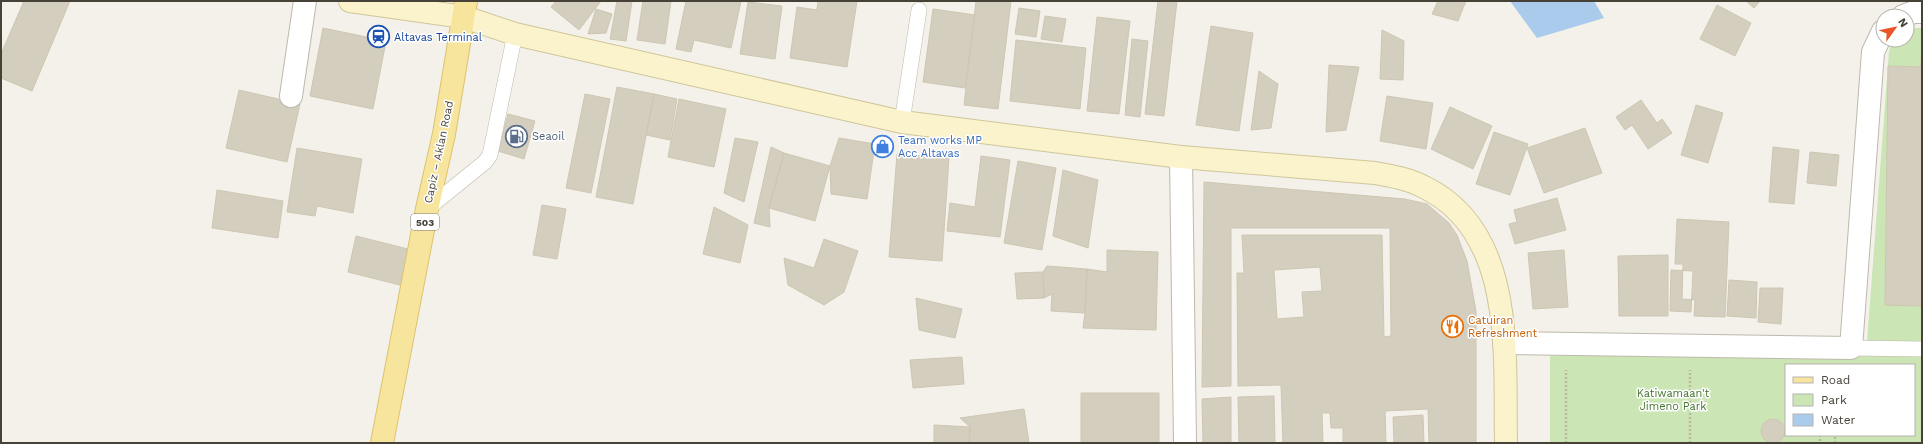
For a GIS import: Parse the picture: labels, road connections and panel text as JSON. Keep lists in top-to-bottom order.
{
  "streets": {
    "main road": ["Capiz – Aklan Road", "503"]
  },
  "parks": ["Katiwamaan't Jimeno Park"],
  "places": {
    "station": ["Altavas Terminal"],
    "fuel station": ["Seaoil"],
    "shop": ["Team works MP Acc Altavas"],
    "restaurant": ["Catuiran Refreshment"]
  },
  "legend": ["Road", "Park", "Water"],
  "north": "top right"
}
